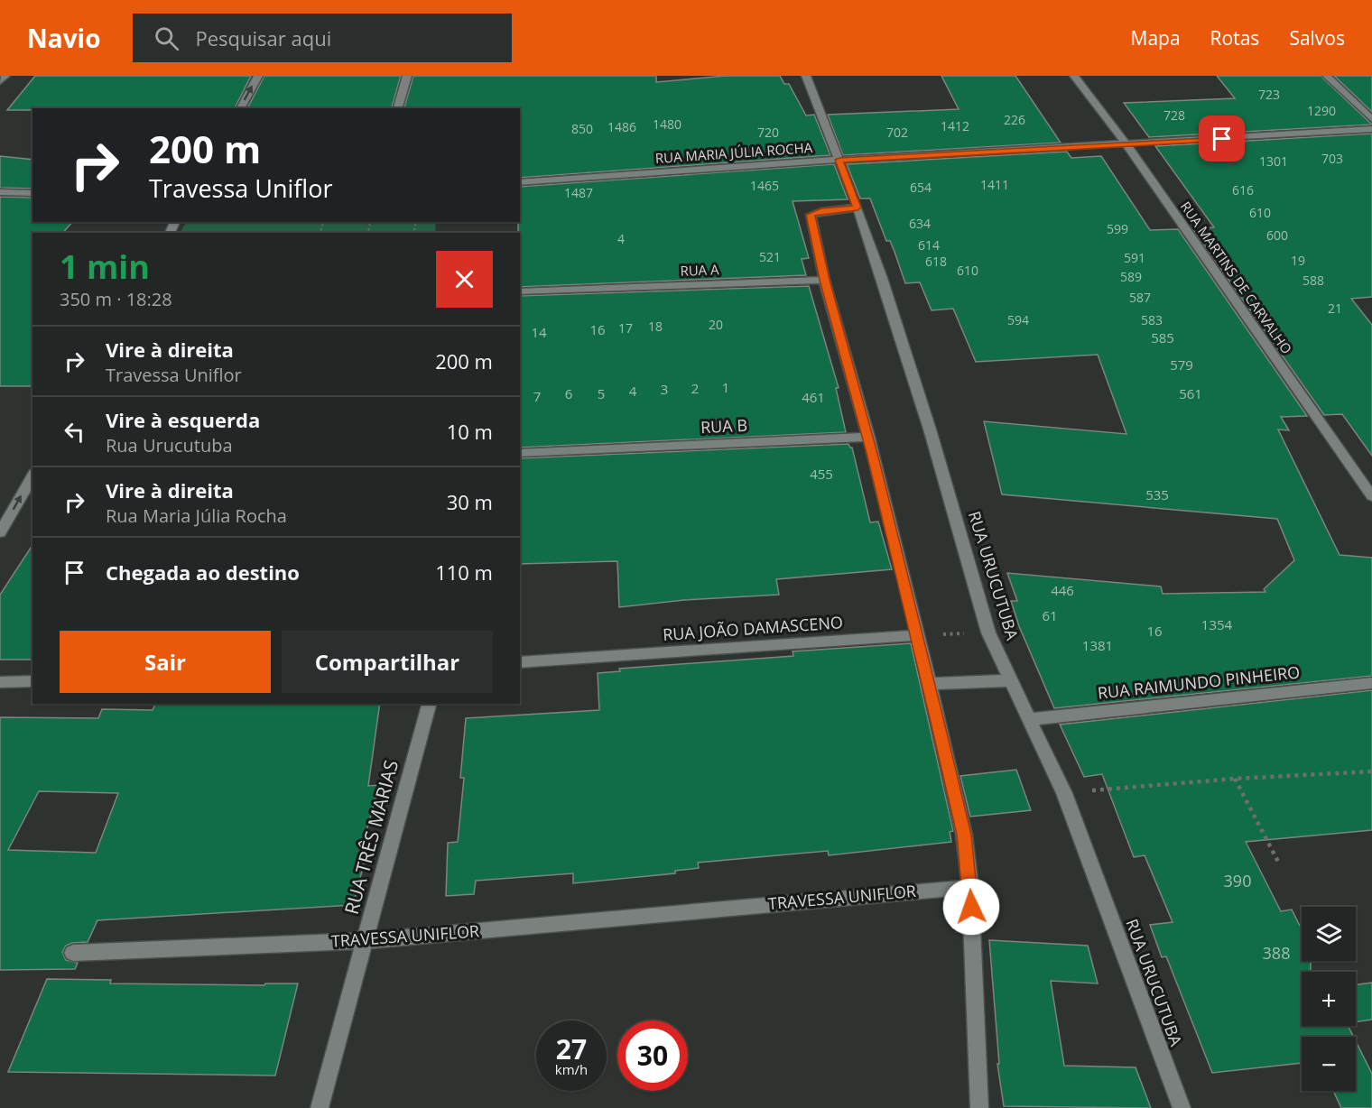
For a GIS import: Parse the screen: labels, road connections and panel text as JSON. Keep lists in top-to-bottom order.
{
  "streets": {
    "street": [
      "RUA MARIA JÚLIA ROCHA",
      "RUA A",
      "RUA MARTINS DE CARVALHO",
      "RUA B",
      "RUA URUCUTUBA",
      "RUA JOÃO DAMASCENO",
      "RUA RAIMUNDO PINHEIRO",
      "RUA TRÊS MARIAS",
      "TRAVESSA UNIFLOR"
    ]
  },
  "crossings": [
    ["RUA MARIA JÚLIA ROCHA", "RUA MARTINS DE CARVALHO"],
    ["RUA MARIA JÚLIA ROCHA", "RUA URUCUTUBA"],
    ["RUA URUCUTUBA", "RUA RAIMUNDO PINHEIRO"],
    ["RUA TRÊS MARIAS", "TRAVESSA UNIFLOR"]
  ],
  "house_numbers": [
    "723",
    "1290",
    "728",
    "226",
    "1480",
    "1412",
    "1486",
    "850",
    "720",
    "702",
    "703",
    "1301",
    "1411",
    "1465",
    "654",
    "616",
    "1487",
    "610",
    "634",
    "599",
    "600",
    "4",
    "614",
    "521",
    "591",
    "19",
    "618",
    "610",
    "589",
    "588",
    "587",
    "21",
    "594",
    "583",
    "20",
    "18",
    "17",
    "16",
    "14",
    "585",
    "579",
    "1",
    "2",
    "3",
    "4",
    "6",
    "5",
    "561",
    "7",
    "461",
    "455",
    "535",
    "446",
    "61",
    "1354",
    "16",
    "1381",
    "390",
    "388"
  ],
  "page": {
    "header": "Navio",
    "search": "Pesquisar aqui",
    "nav": ["Mapa", "Rotas", "Salvos"],
    "turn": ["200 m", "Travessa Uniflor"],
    "heading": ["1 min", "350 m · 18:28"],
    "list": [
      {
        "name": "Vire à direita",
        "note": "Travessa Uniflor",
        "value": "200 m"
      },
      {
        "name": "Vire à esquerda",
        "note": "Rua Urucutuba",
        "value": "10 m"
      },
      {
        "name": "Vire à direita",
        "note": "Rua Maria Júlia Rocha",
        "value": "30 m"
      },
      {
        "name": "Chegada ao destino",
        "value": "110 m"
      }
    ],
    "buttons": ["Sair", "Compartilhar"],
    "map_buttons": ["+", "−"],
    "speed": "27 km/h",
    "limit": "30"
  }
}
